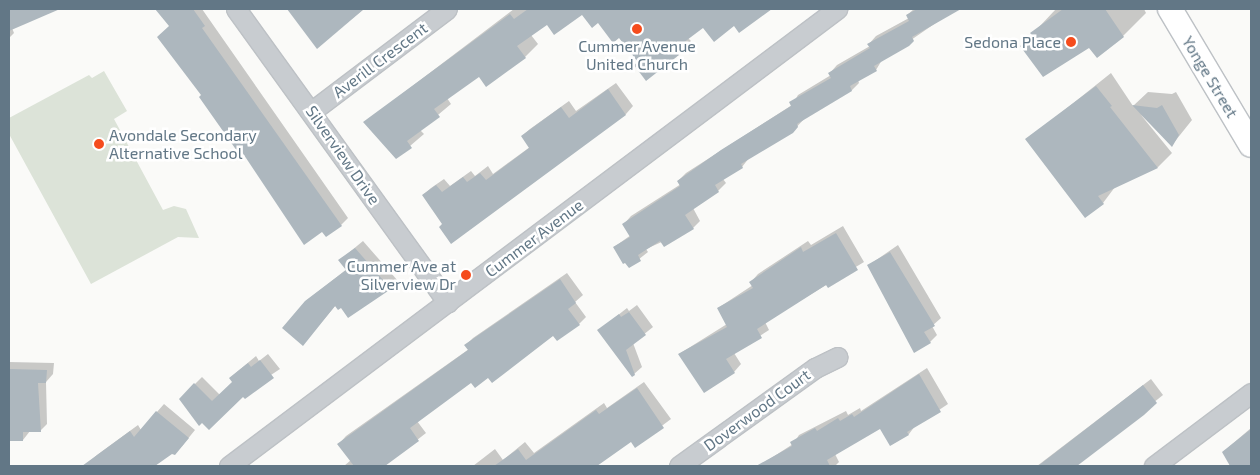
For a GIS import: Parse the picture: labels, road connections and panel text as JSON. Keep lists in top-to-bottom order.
{
  "streets": {
    "main road": ["Yonge Street"],
    "street": [
      "Averill Crescent",
      "Silverview Drive",
      "Cummer Avenue",
      "Doverwood Court"
    ]
  },
  "crossings": [
    ["Averill Crescent", "Silverview Drive"],
    ["Silverview Drive", "Cummer Avenue"]
  ],
  "places": [
    "Cummer Avenue United Church",
    "Sedona Place",
    "Avondale Secondary Alternative School",
    "Cummer Ave at Silverview Dr"
  ]
}
